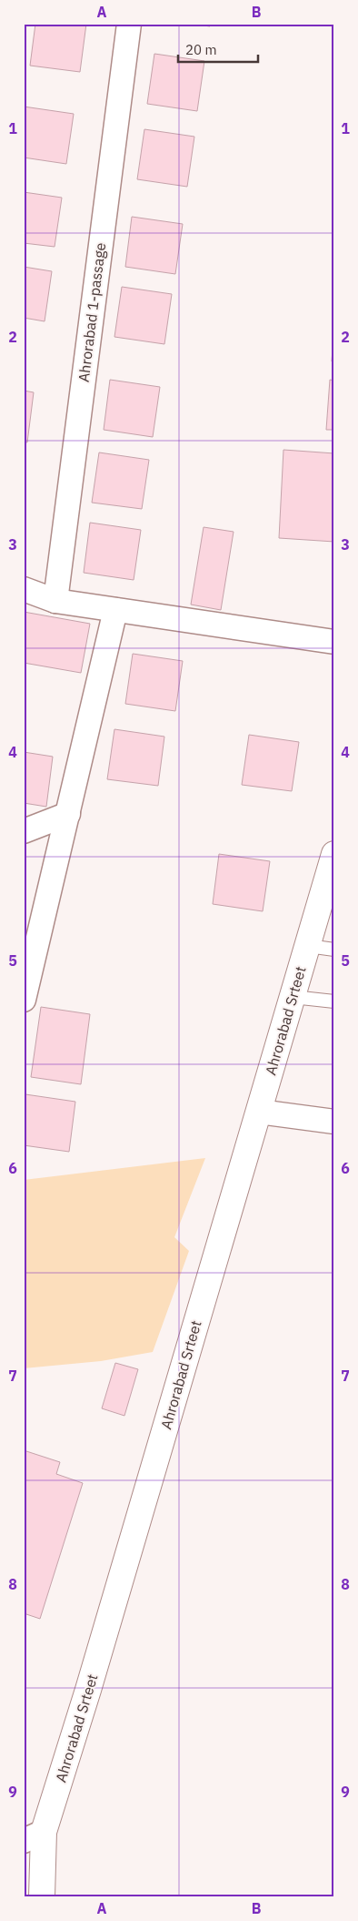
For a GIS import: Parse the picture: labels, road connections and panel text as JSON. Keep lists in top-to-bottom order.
{
  "streets": {
    "street": ["Ahrorabad 1-passage", "Ahrorabad Srteet"]
  },
  "scale_bar": "20 m",
  "grid": {
    "columns": ["A", "B"],
    "rows": [
      "1",
      "2",
      "3",
      "4",
      "5",
      "6",
      "7",
      "8",
      "9"
    ]
  }
}
